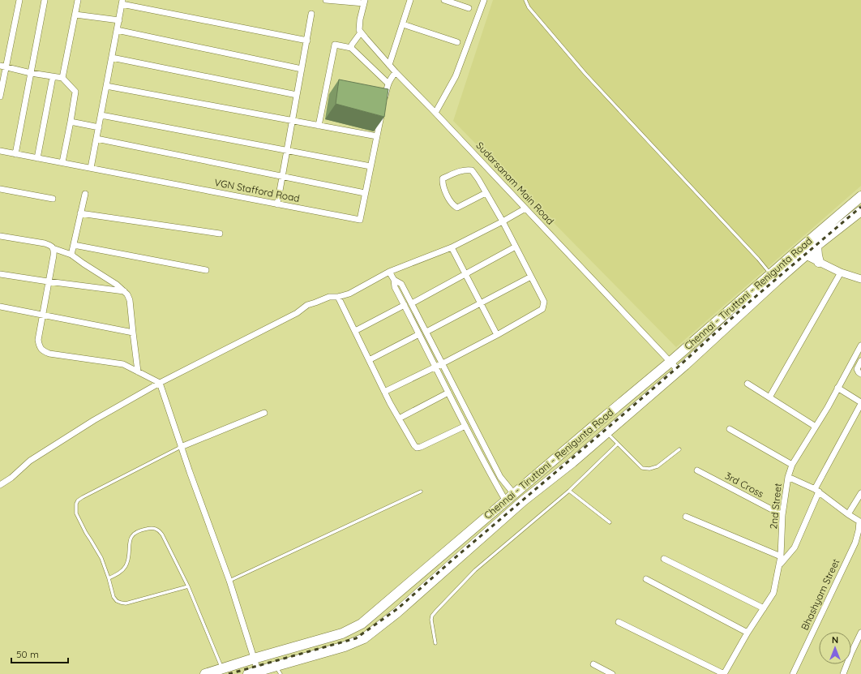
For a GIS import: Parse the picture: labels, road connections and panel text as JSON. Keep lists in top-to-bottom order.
{
  "streets": {
    "highway": ["Chennai - Tiruttani - Renigunta Road"],
    "street": [
      "Sudarsanam Main Road",
      "VGN Stafford Road",
      "3rd Cross",
      "2nd Street",
      "Bhashyam Street"
    ]
  },
  "crossings": [
    ["Sudarsanam Main Road", "Chennai - Tiruttani - Renigunta Road"],
    ["3rd Cross", "2nd Street"]
  ],
  "scale_bar": "50 m",
  "north": "top"
}
